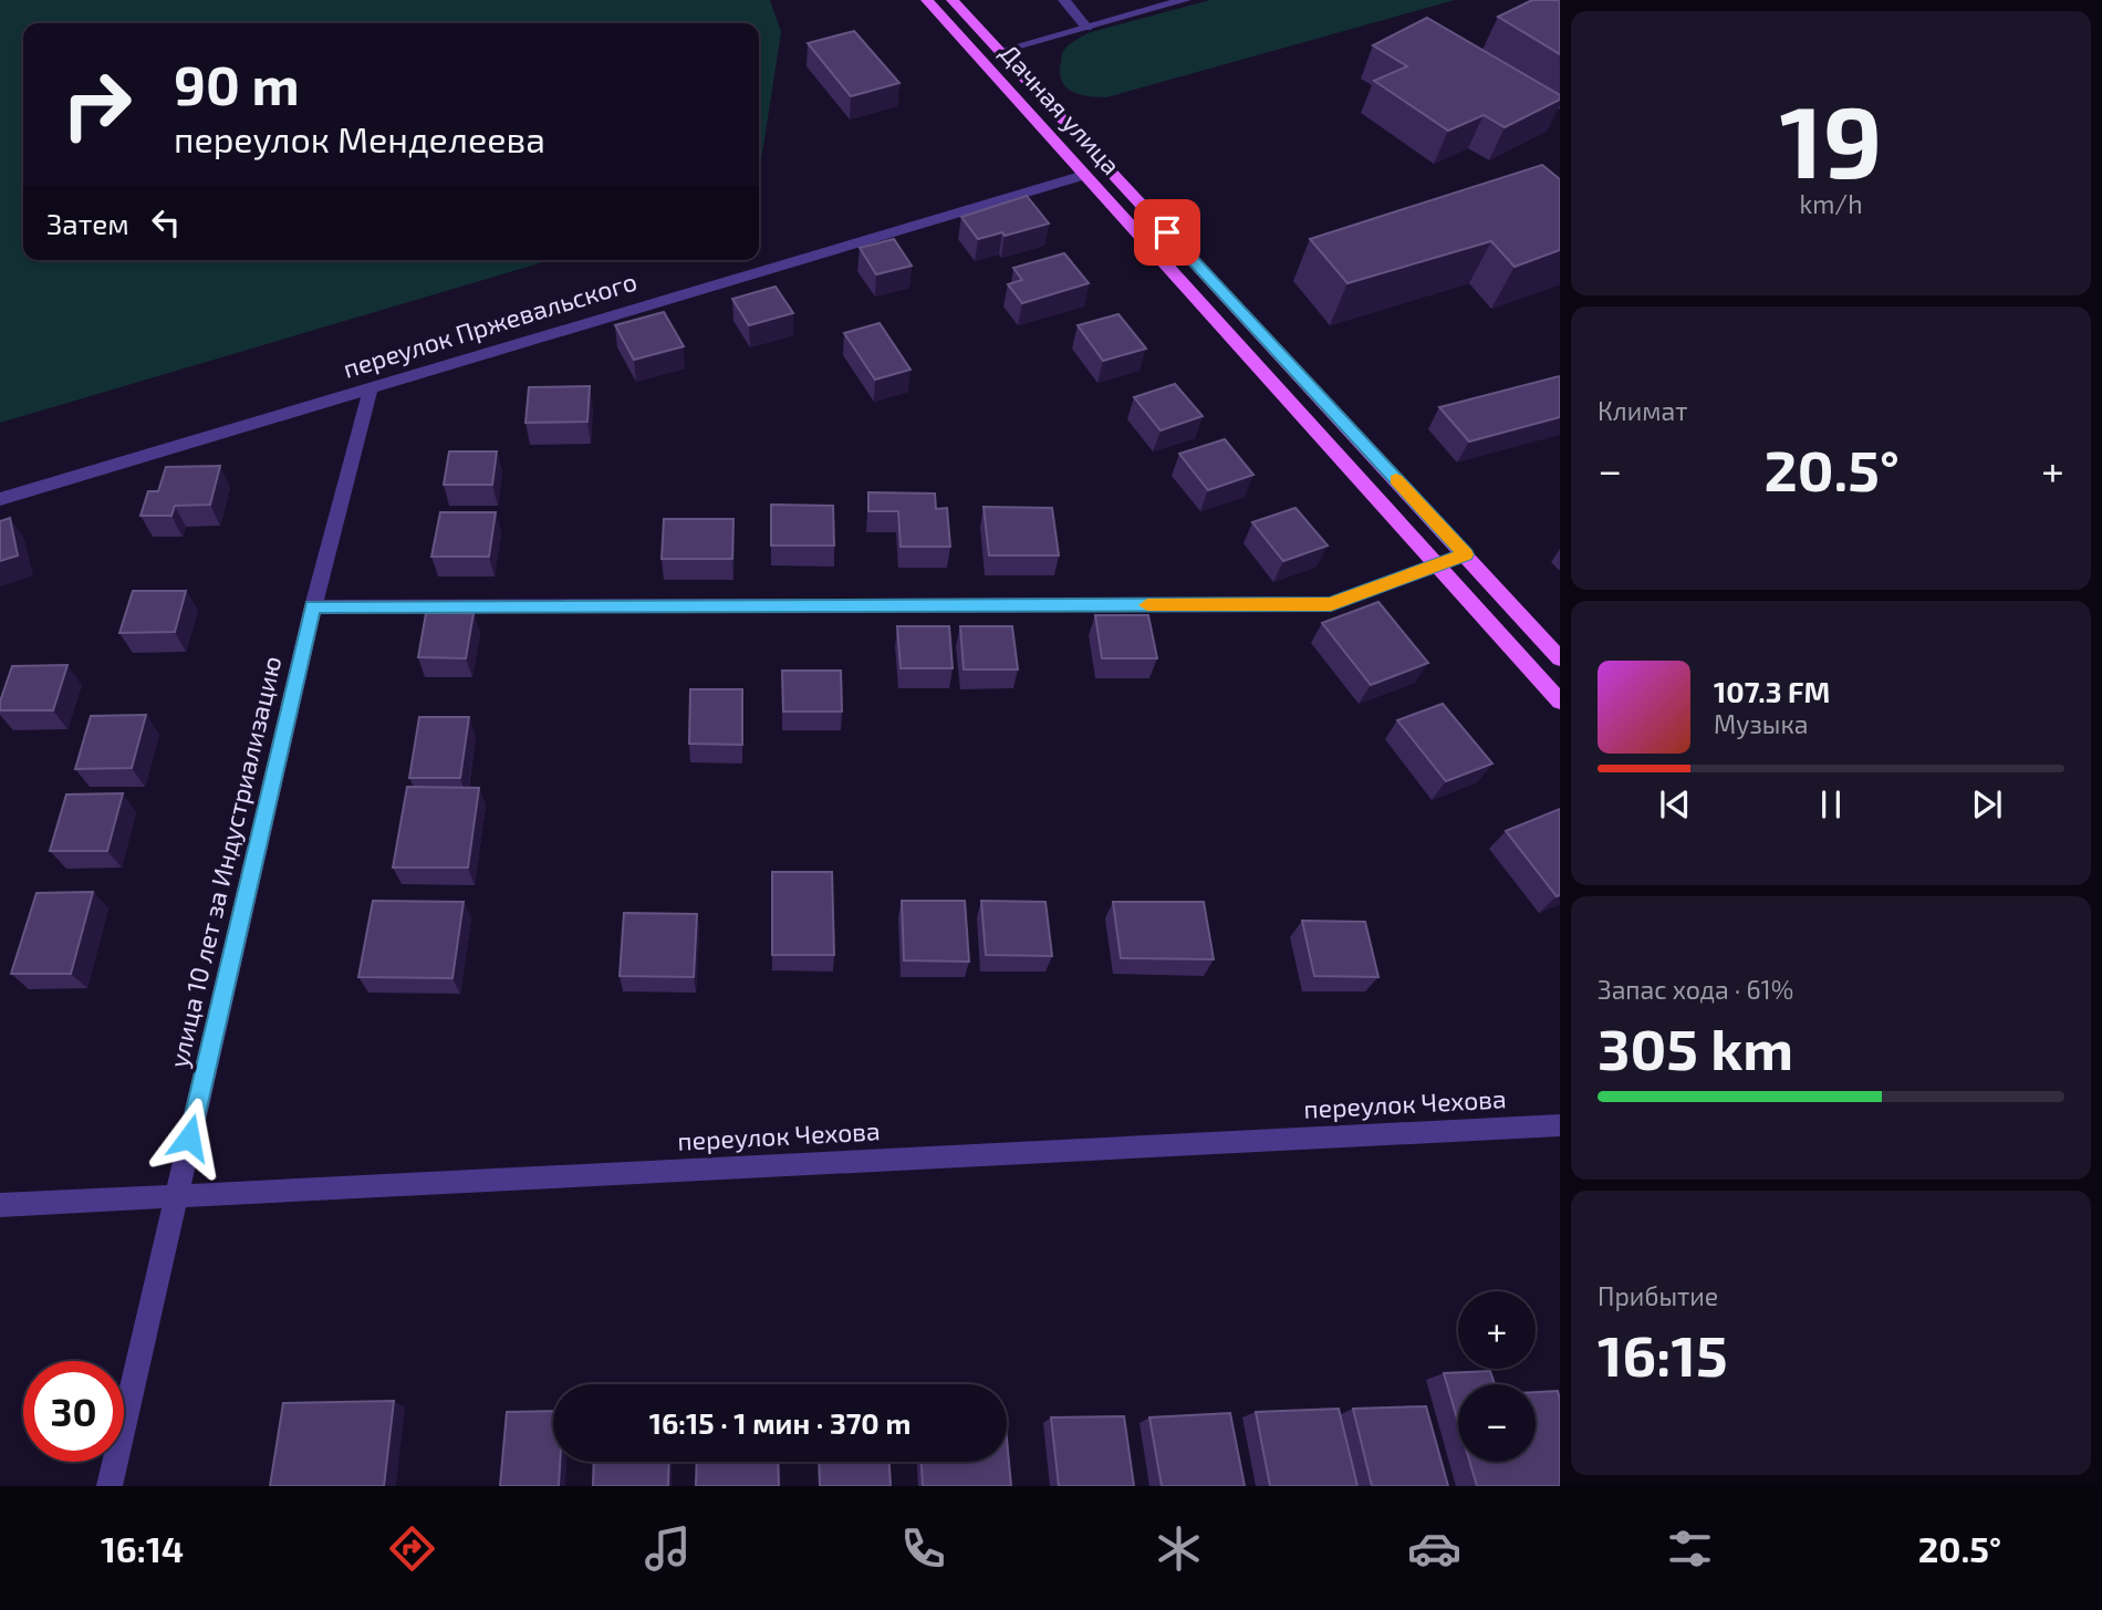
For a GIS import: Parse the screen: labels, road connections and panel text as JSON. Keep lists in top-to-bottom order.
{
  "streets": {
    "main road": ["Дачная улица"],
    "street": ["переулок Пржевальского", "улица 10 лет за Индустриализацию", "переулок Чехова"]
  },
  "crossings": [
    ["Дачная улица", "переулок Пржевальского"],
    ["переулок Пржевальского", "улица 10 лет за Индустриализацию"],
    ["улица 10 лет за Индустриализацию", "переулок Чехова"]
  ],
  "page": {
    "tile": [
      ["19", "km/h"],
      "Климат",
      ["Запас хода · 61%", "305 km"],
      ["Прибытие", "16:15"]
    ],
    "turn": ["90 m", "переулок Менделеева"],
    "then": "Затем",
    "heat": ["−", "20.5°", "+"],
    "song": ["107.3 FM", "Музыка"],
    "map_buttons": ["+", "−"],
    "limit": "30",
    "trip": "16:15 · 1 мин · 370 m",
    "tabs": ["16:14", "20.5°"]
  }
}
